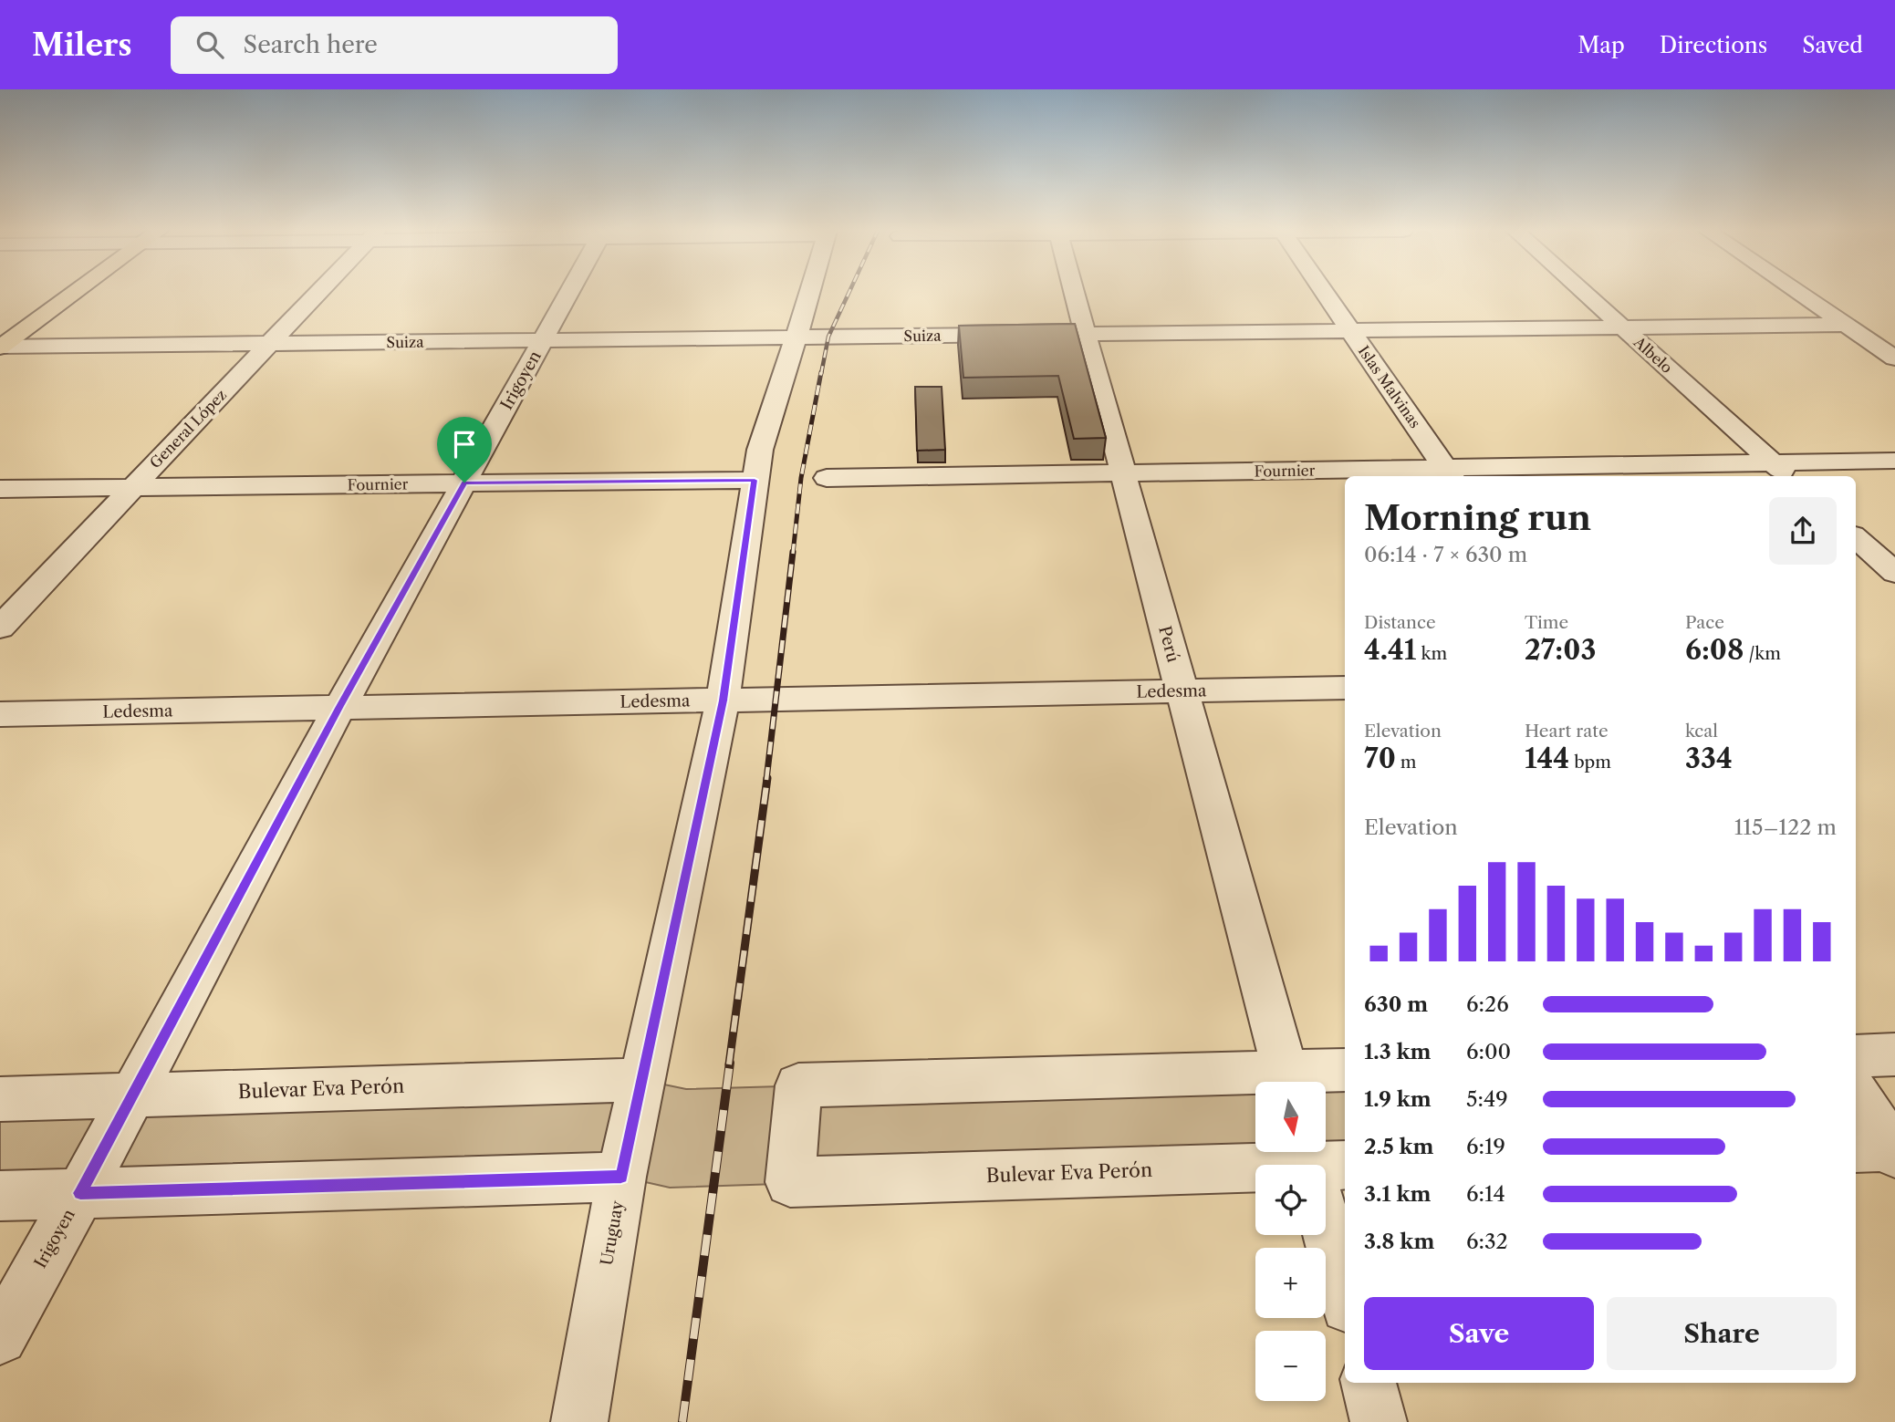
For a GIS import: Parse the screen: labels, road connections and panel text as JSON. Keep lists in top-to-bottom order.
{
  "streets": {
    "street": [
      "Suiza",
      "Albelo",
      "Irigoyen",
      "Islas Malvinas",
      "General López",
      "Fournier",
      "Perú",
      "Ledesma",
      "Bulevar Eva Perón",
      "Uruguay"
    ]
  },
  "crossings": [
    ["Suiza", "Albelo"],
    ["Suiza", "Irigoyen"],
    ["Suiza", "Islas Malvinas"],
    ["Suiza", "General López"],
    ["Suiza", "Perú"],
    ["Suiza", "Uruguay"],
    ["Albelo", "Fournier"],
    ["Irigoyen", "Fournier"],
    ["Irigoyen", "Ledesma"],
    ["Irigoyen", "Bulevar Eva Perón"],
    ["Islas Malvinas", "Fournier"],
    ["General López", "Fournier"],
    ["Fournier", "Perú"],
    ["Fournier", "Uruguay"],
    ["Perú", "Ledesma"],
    ["Ledesma", "Uruguay"],
    ["Bulevar Eva Perón", "Uruguay"]
  ],
  "north": "bottom",
  "page": {
    "header": "Milers",
    "search": "Search here",
    "nav": ["Map", "Directions", "Saved"],
    "heading": ["Morning run", "06:14 · 7 × 630 m"],
    "stats": [
      ["Distance", "4.41 km"],
      ["Time", "27:03"],
      ["Pace", "6:08 /km"],
      ["Elevation", "70 m"],
      ["Heart rate", "144 bpm"],
      ["kcal", "334"]
    ],
    "chart": ["Elevation", "115–122 m"],
    "list": [
      {
        "name": "630 m",
        "note": "6:26"
      },
      {
        "name": "1.3 km",
        "note": "6:00"
      },
      {
        "name": "1.9 km",
        "note": "5:49"
      },
      {
        "name": "2.5 km",
        "note": "6:19"
      },
      {
        "name": "3.1 km",
        "note": "6:14"
      },
      {
        "name": "3.8 km",
        "note": "6:32"
      }
    ],
    "map_buttons": ["+", "−"],
    "buttons": ["Save", "Share"]
  }
}
